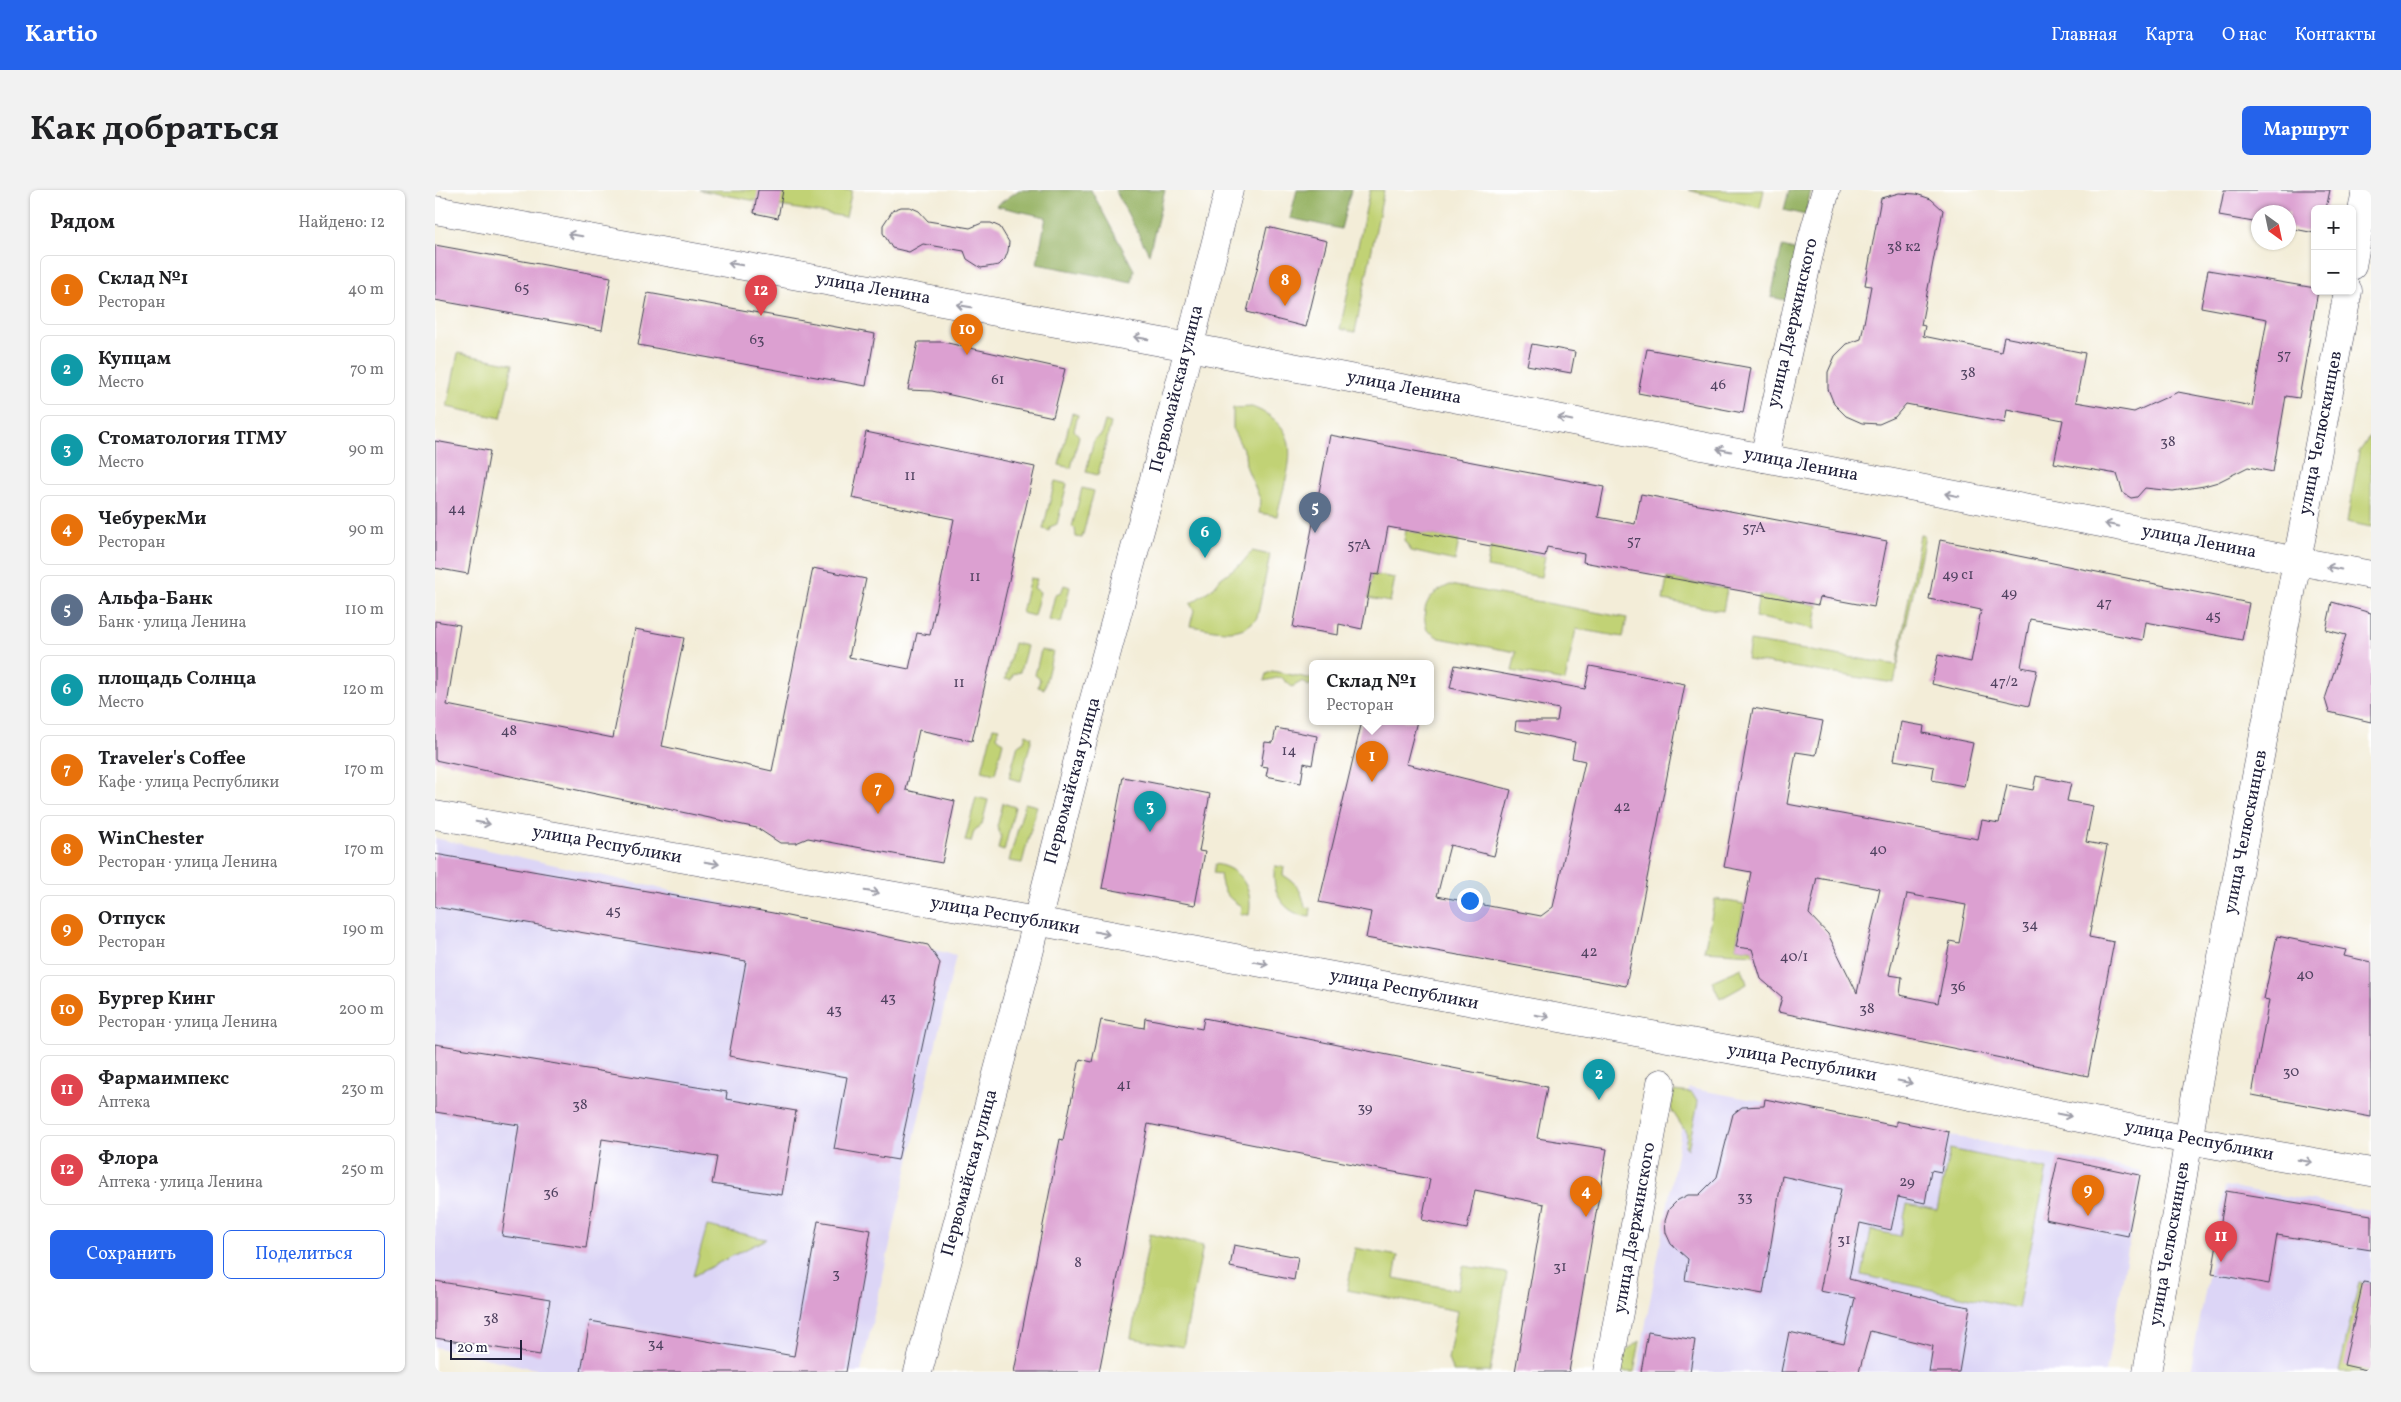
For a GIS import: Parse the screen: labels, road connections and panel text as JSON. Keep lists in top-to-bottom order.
{
  "streets": {
    "main road": [
      "улица Ленина",
      "улица Дзержинского",
      "Первомайская улица",
      "улица Челюскинцев",
      "улица Республики"
    ]
  },
  "crossings": [
    ["улица Ленина", "улица Дзержинского"],
    ["улица Ленина", "Первомайская улица"],
    ["улица Ленина", "улица Челюскинцев"],
    ["Первомайская улица", "улица Республики"],
    ["улица Челюскинцев", "улица Республики"]
  ],
  "one_way": ["улица Ленина", "улица Республики"],
  "house_numbers": [
    "38 к2",
    "65",
    "63",
    "57",
    "38",
    "61",
    "46",
    "38",
    "11",
    "44",
    "57А",
    "57",
    "57А",
    "49 с1",
    "11",
    "49",
    "47",
    "45",
    "47/2",
    "11",
    "48",
    "14",
    "42",
    "40",
    "45",
    "34",
    "42",
    "40/1",
    "40",
    "36",
    "43",
    "38",
    "43",
    "30",
    "41",
    "38",
    "39",
    "29",
    "36",
    "33",
    "31",
    "8",
    "31",
    "3",
    "38",
    "34"
  ],
  "scale_bar": "20 m",
  "north": "bottom right",
  "page": {
    "header": "Kartio",
    "nav": [
      "Главная",
      "Карта",
      "О нас",
      "Контакты"
    ],
    "title": "Как добраться",
    "buttons": [
      "Маршрут",
      ["Сохранить", "Поделиться"]
    ],
    "heading": ["Рядом", "Найдено: 12"],
    "map_buttons": ["+", "−"],
    "list": [
      {
        "mark": "1",
        "name": "Склад №1",
        "note": "Ресторан",
        "value": "40 m"
      },
      {
        "mark": "2",
        "name": "Купцам",
        "note": "Место",
        "value": "70 m"
      },
      {
        "mark": "3",
        "name": "Стоматология ТГМУ",
        "note": "Место",
        "value": "90 m"
      },
      {
        "mark": "4",
        "name": "ЧебурекМи",
        "note": "Ресторан",
        "value": "90 m"
      },
      {
        "mark": "5",
        "name": "Альфа-Банк",
        "note": "Банк · улица Ленина",
        "value": "110 m"
      },
      {
        "mark": "6",
        "name": "площадь Солнца",
        "note": "Место",
        "value": "120 m"
      },
      {
        "mark": "7",
        "name": "Traveler's Coffee",
        "note": "Кафе · улица Республики",
        "value": "170 m"
      },
      {
        "mark": "8",
        "name": "WinChester",
        "note": "Ресторан · улица Ленина",
        "value": "170 m"
      },
      {
        "mark": "9",
        "name": "Отпуск",
        "note": "Ресторан",
        "value": "190 m"
      },
      {
        "mark": "10",
        "name": "Бургер Кинг",
        "note": "Ресторан · улица Ленина",
        "value": "200 m"
      },
      {
        "mark": "11",
        "name": "Фармаимпекс",
        "note": "Аптека",
        "value": "230 m"
      },
      {
        "mark": "12",
        "name": "Флора",
        "note": "Аптека · улица Ленина",
        "value": "250 m"
      }
    ],
    "pins": [
      "8",
      "12",
      "10",
      "5",
      "6",
      "1",
      "7",
      "3",
      "2",
      "9",
      "4",
      "11"
    ],
    "popup": ["Склад №1", "Ресторан"],
    "scale": "20 m"
  }
}
